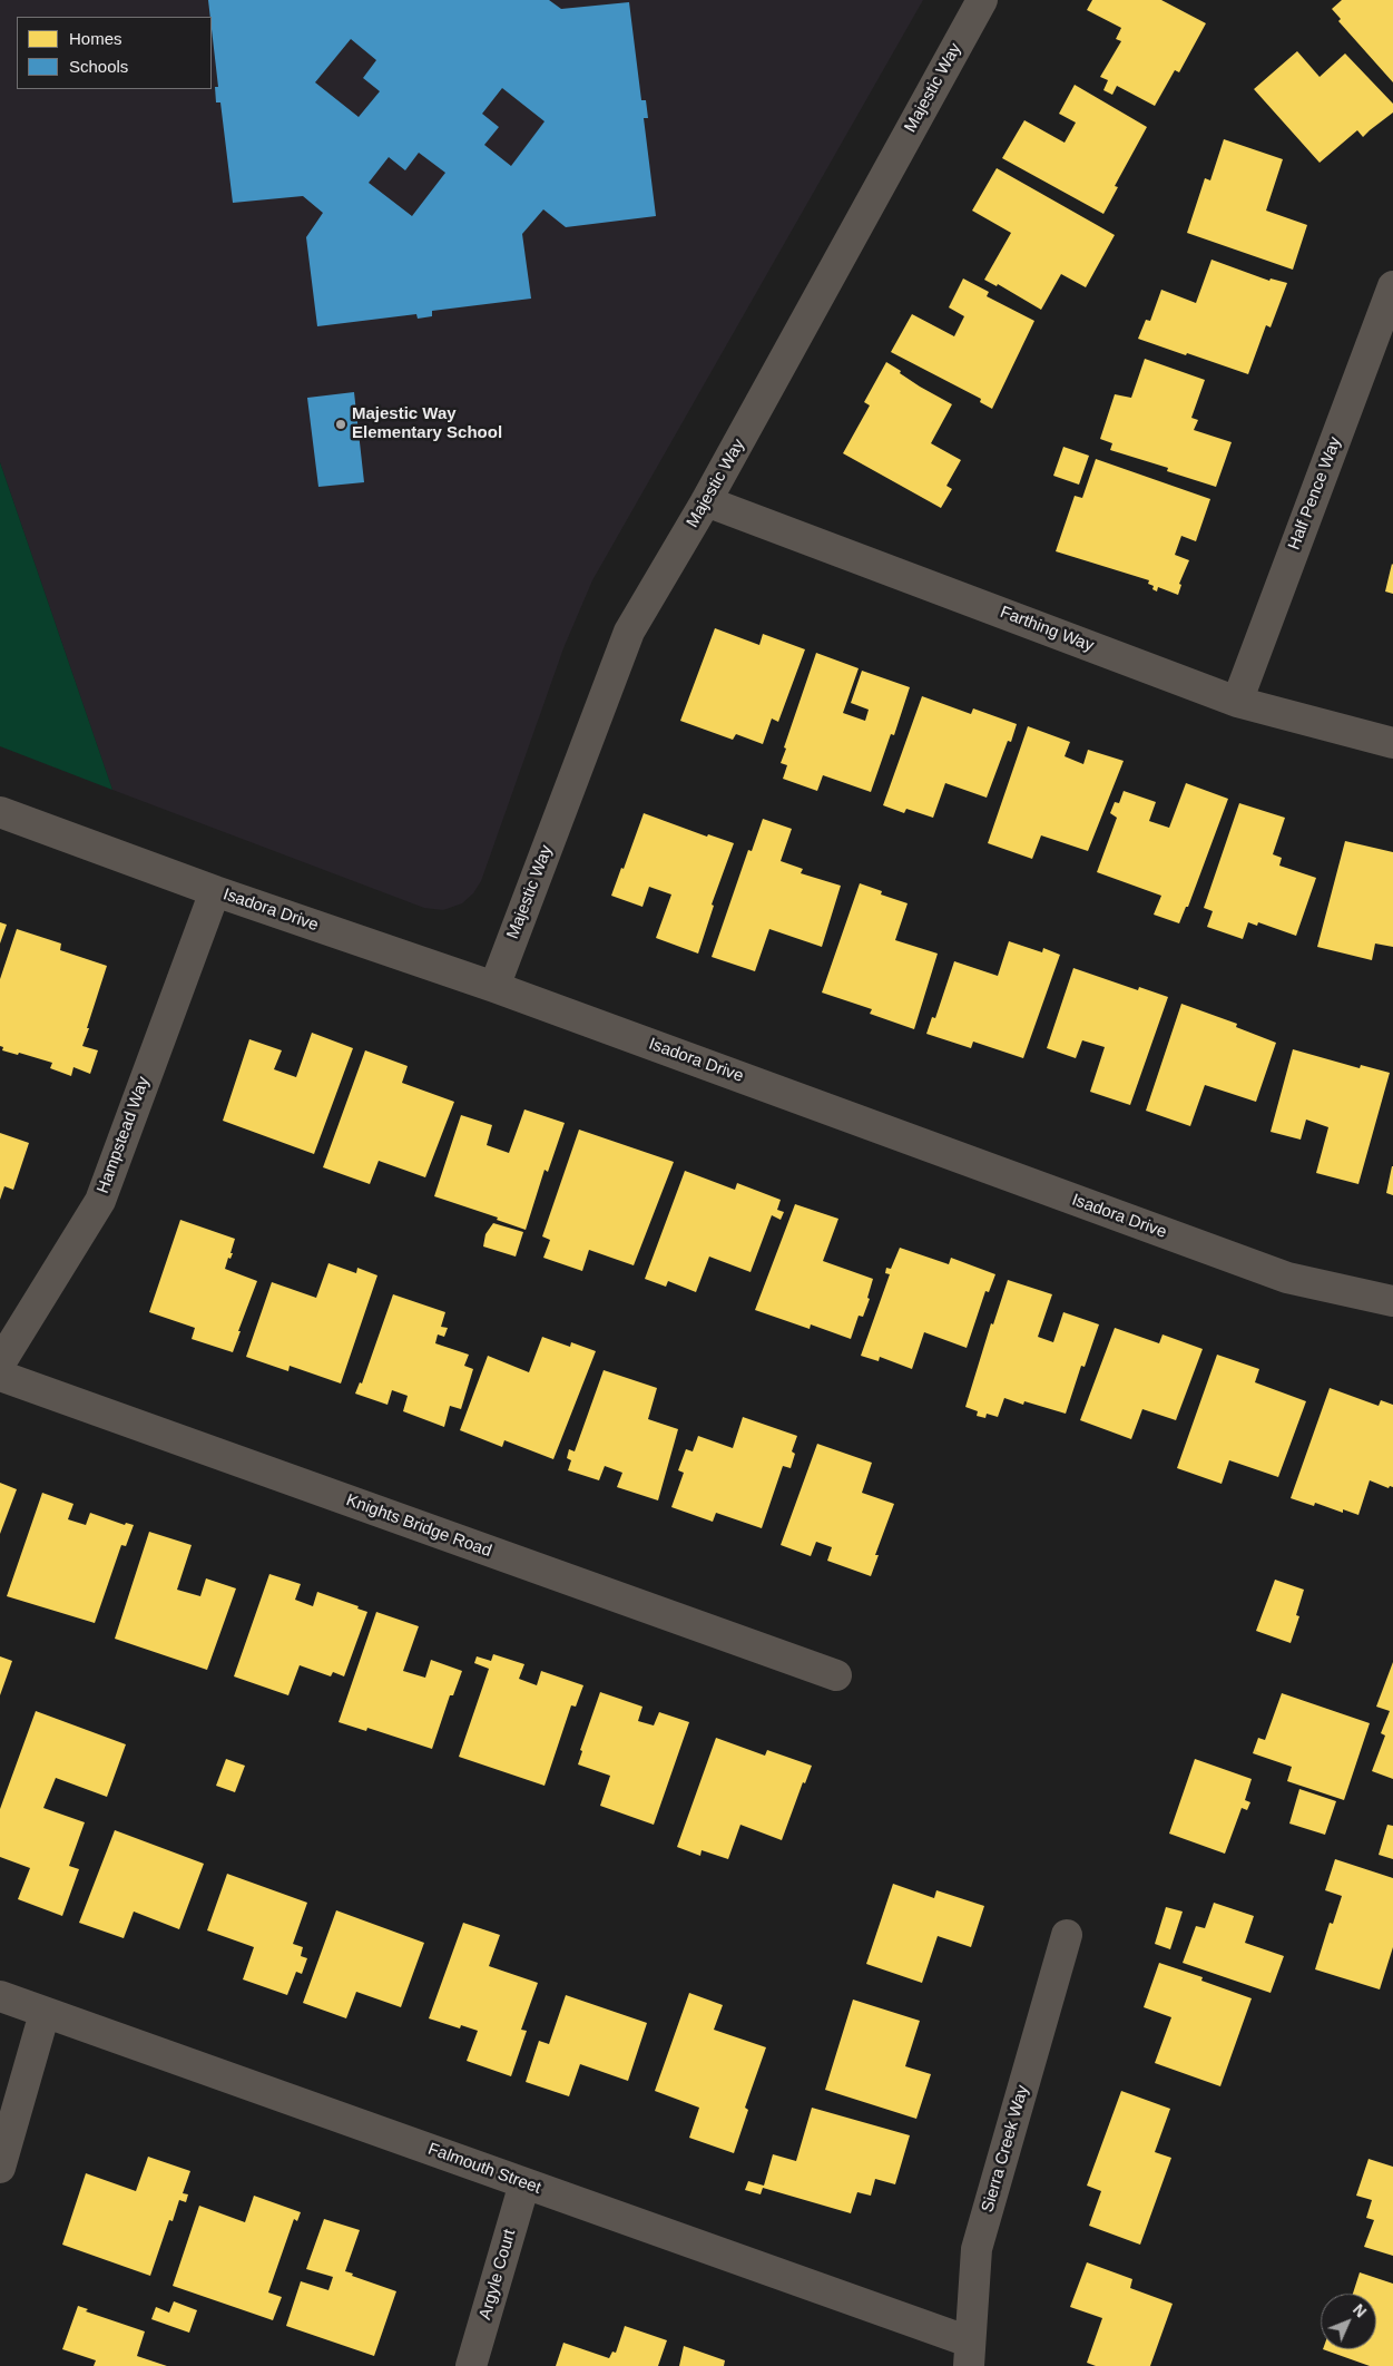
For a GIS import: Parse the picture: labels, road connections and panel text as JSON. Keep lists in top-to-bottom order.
{
  "streets": {
    "street": [
      "Majestic Way",
      "Half Pence Way",
      "Farthing Way",
      "Isadora Drive",
      "Hampstead Way",
      "Knights Bridge Road",
      "Sierra Creek Way",
      "Falmouth Street",
      "Argyle Court"
    ]
  },
  "crossings": [
    ["Majestic Way", "Farthing Way"],
    ["Majestic Way", "Isadora Drive"],
    ["Half Pence Way", "Farthing Way"],
    ["Isadora Drive", "Hampstead Way"],
    ["Sierra Creek Way", "Falmouth Street"],
    ["Falmouth Street", "Argyle Court"]
  ],
  "places": ["Majestic Way Elementary School"],
  "legend": ["Homes", "Schools"],
  "north": "top right"
}
